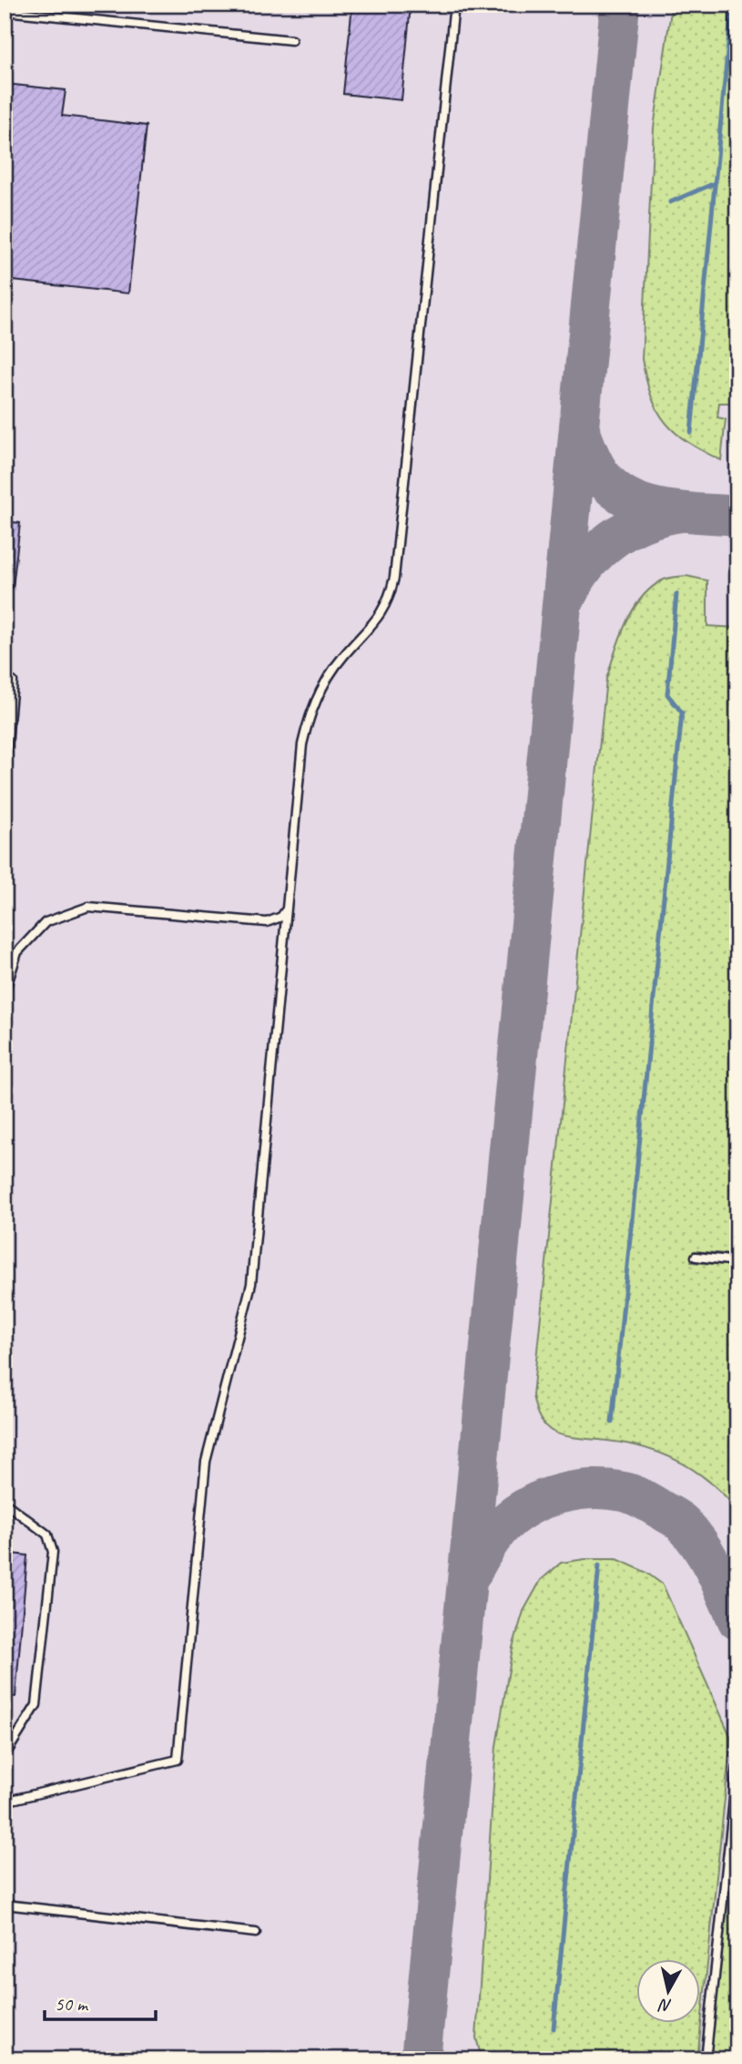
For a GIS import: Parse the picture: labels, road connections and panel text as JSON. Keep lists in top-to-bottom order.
{
  "scale_bar": "50 m",
  "north": "bottom"
}
